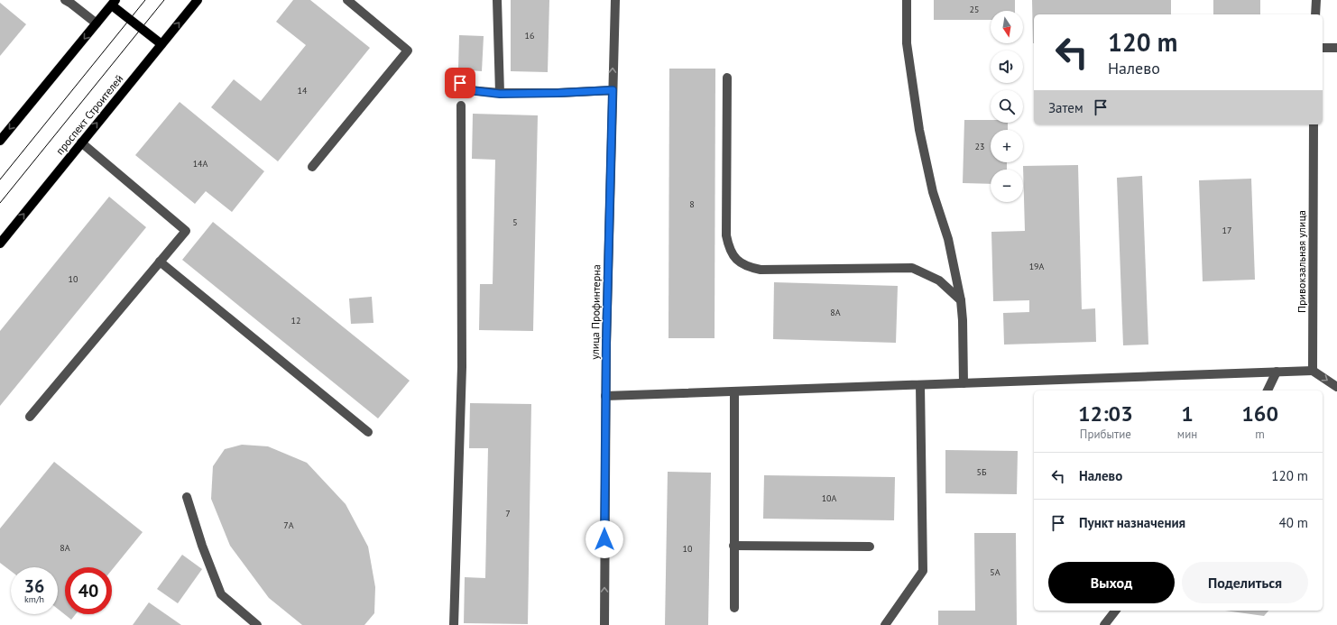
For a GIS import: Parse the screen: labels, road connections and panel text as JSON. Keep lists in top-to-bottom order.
{
  "streets": {
    "main road": ["проспект Строителей"],
    "street": ["Привокзальная улица", "улица Профинтерна"]
  },
  "one_way": ["улица Профинтерна"],
  "house_numbers": [
    "25",
    "16",
    "14",
    "23",
    "14А",
    "8",
    "5",
    "17",
    "19А",
    "10",
    "8А",
    "12",
    "5Б",
    "10А",
    "7",
    "7А",
    "8А",
    "10",
    "5А"
  ],
  "north": "bottom",
  "page": {
    "map_buttons": ["+", "−"],
    "turn": ["120 m", "Налево"],
    "then": "Затем",
    "eta": [
      "12:03",
      "Прибытие",
      "1",
      "мин",
      "160",
      "m"
    ],
    "list": [
      {
        "name": "Налево",
        "value": "120 m"
      },
      {
        "name": "Пункт назначения",
        "value": "40 m"
      }
    ],
    "buttons": ["Выход", "Поделиться"],
    "speed": "36 km/h",
    "limit": "40"
  }
}
